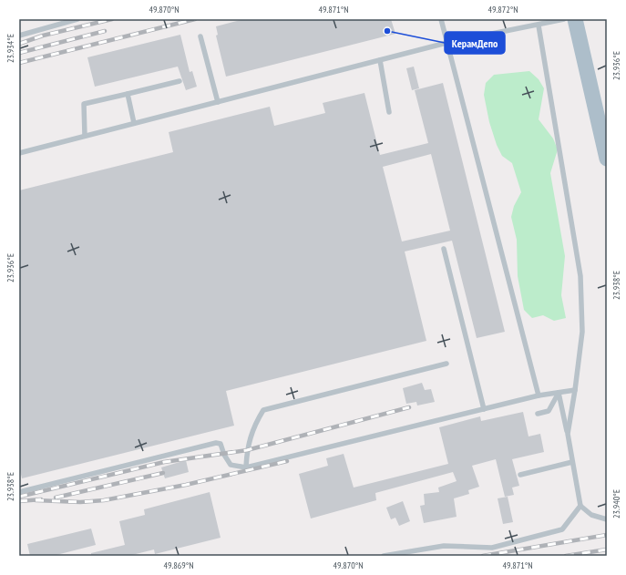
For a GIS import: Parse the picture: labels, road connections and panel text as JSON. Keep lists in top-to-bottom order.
{
  "places": ["КерамДепо"],
  "coordinates": [
    "49.870°N",
    "49.871°N",
    "49.872°N",
    "23.934°E",
    "23.936°E",
    "23.938°E",
    "23.940°E",
    "49.869°N"
  ]
}
